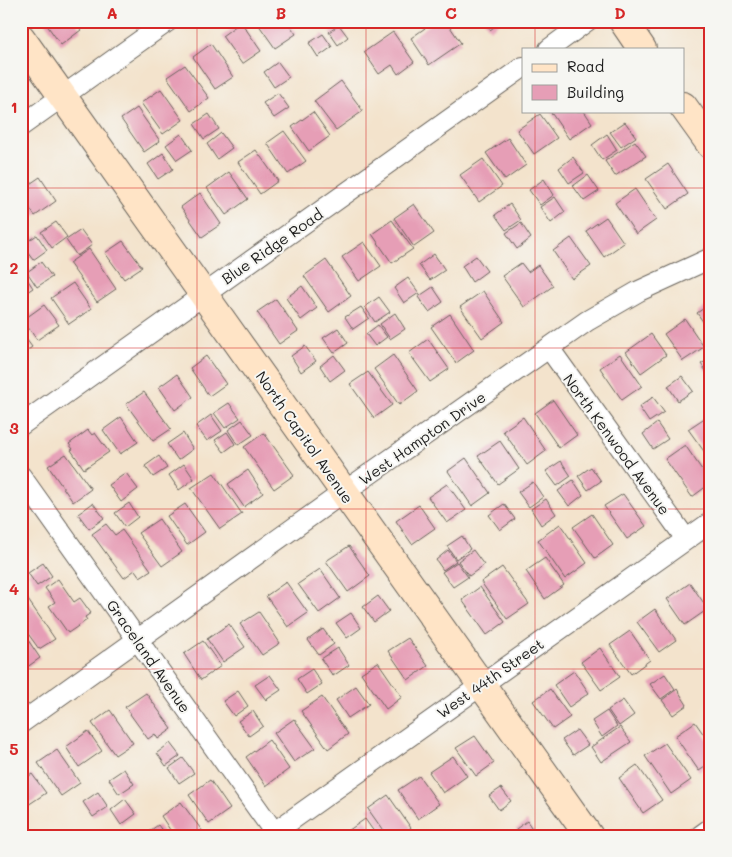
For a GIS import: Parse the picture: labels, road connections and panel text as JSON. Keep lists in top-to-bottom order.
{
  "streets": {
    "main road": ["North Capitol Avenue"],
    "street": [
      "Blue Ridge Road",
      "West Hampton Drive",
      "North Kenwood Avenue",
      "Graceland Avenue",
      "West 44th Street"
    ]
  },
  "crossings": [
    ["Blue Ridge Road", "North Capitol Avenue"],
    ["North Capitol Avenue", "West Hampton Drive"],
    ["North Capitol Avenue", "West 44th Street"],
    ["West Hampton Drive", "North Kenwood Avenue"],
    ["West Hampton Drive", "Graceland Avenue"],
    ["North Kenwood Avenue", "West 44th Street"],
    ["Graceland Avenue", "West 44th Street"]
  ],
  "legend": ["Road", "Building"],
  "grid": {
    "columns": [
      "A",
      "B",
      "C",
      "D"
    ],
    "rows": [
      "1",
      "2",
      "3",
      "4",
      "5"
    ]
  }
}
